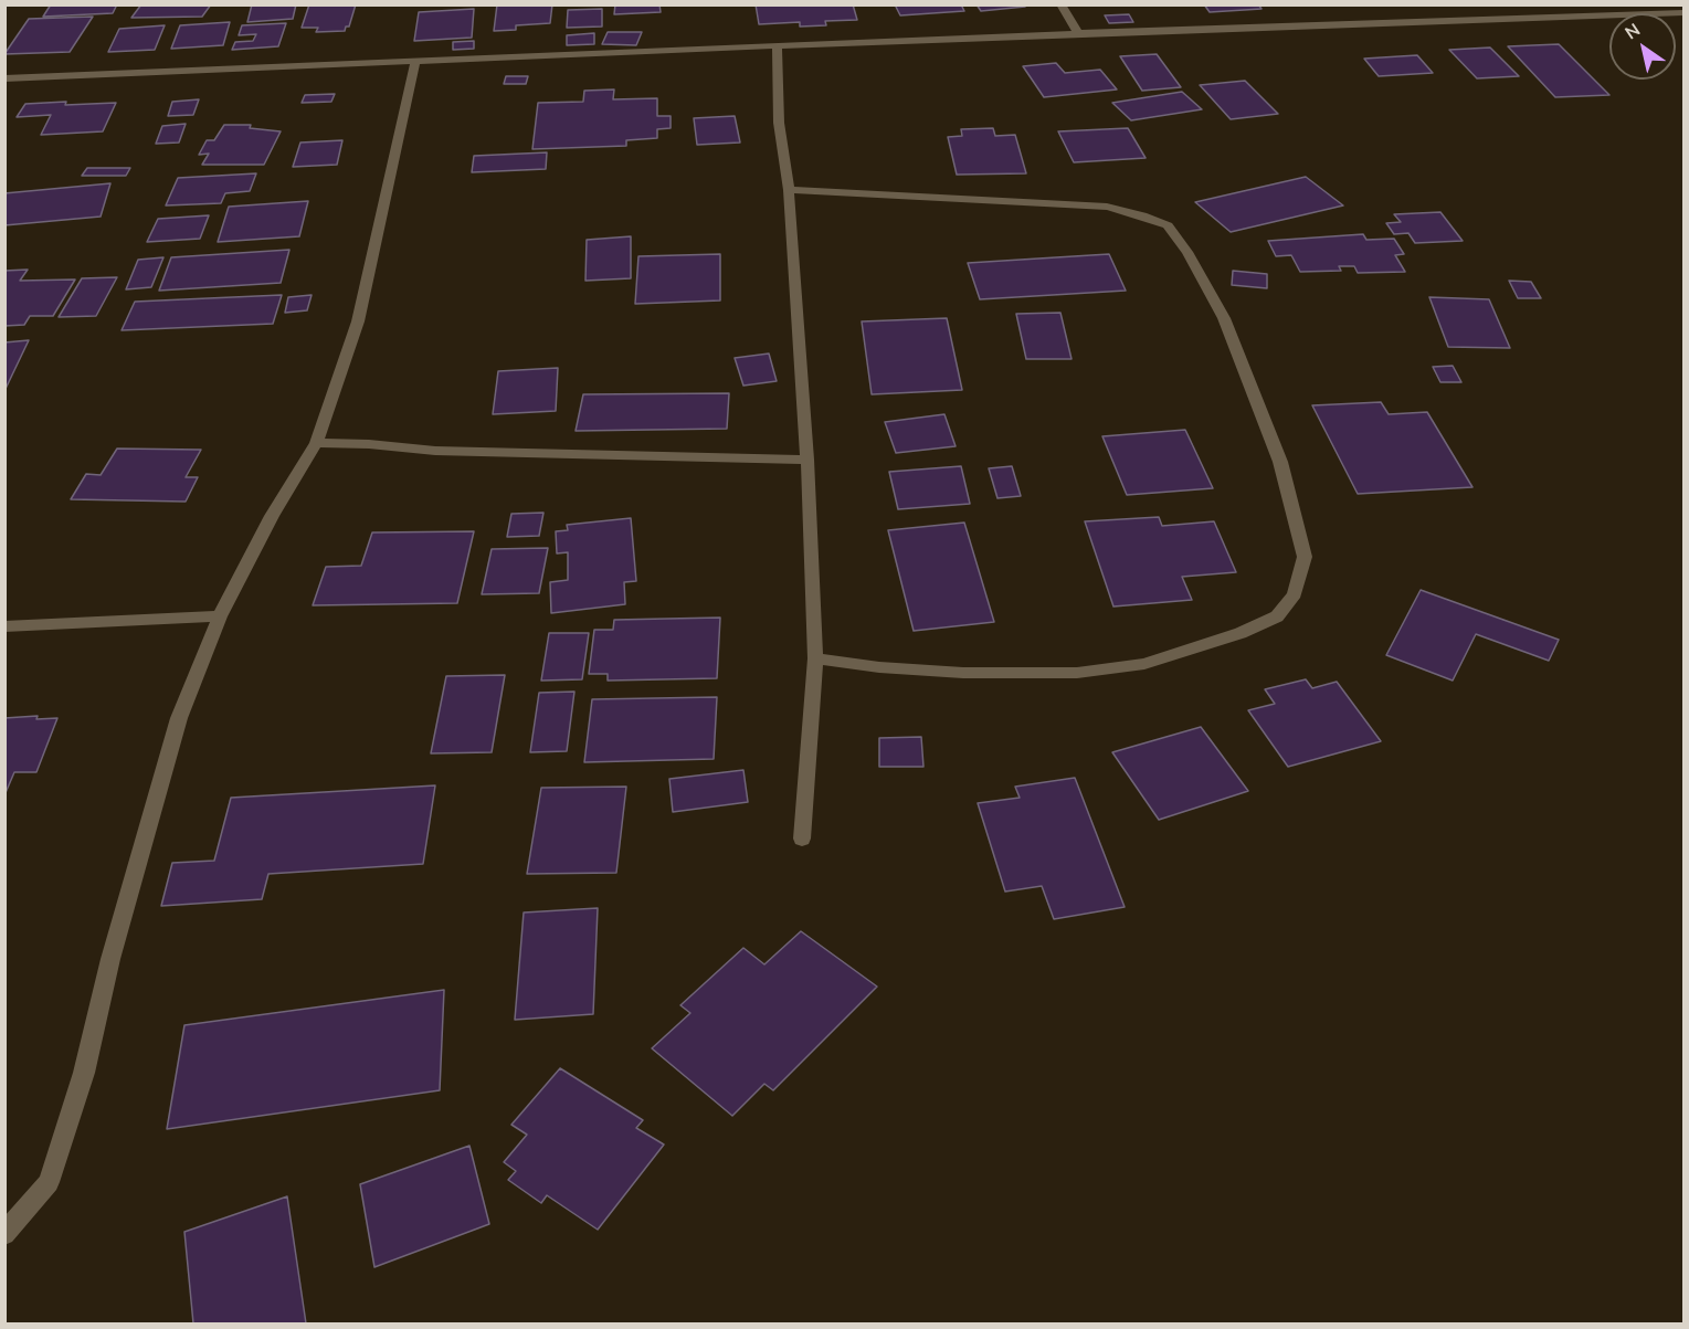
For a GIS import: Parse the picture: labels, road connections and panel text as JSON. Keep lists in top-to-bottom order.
{
  "north": "top left"
}
